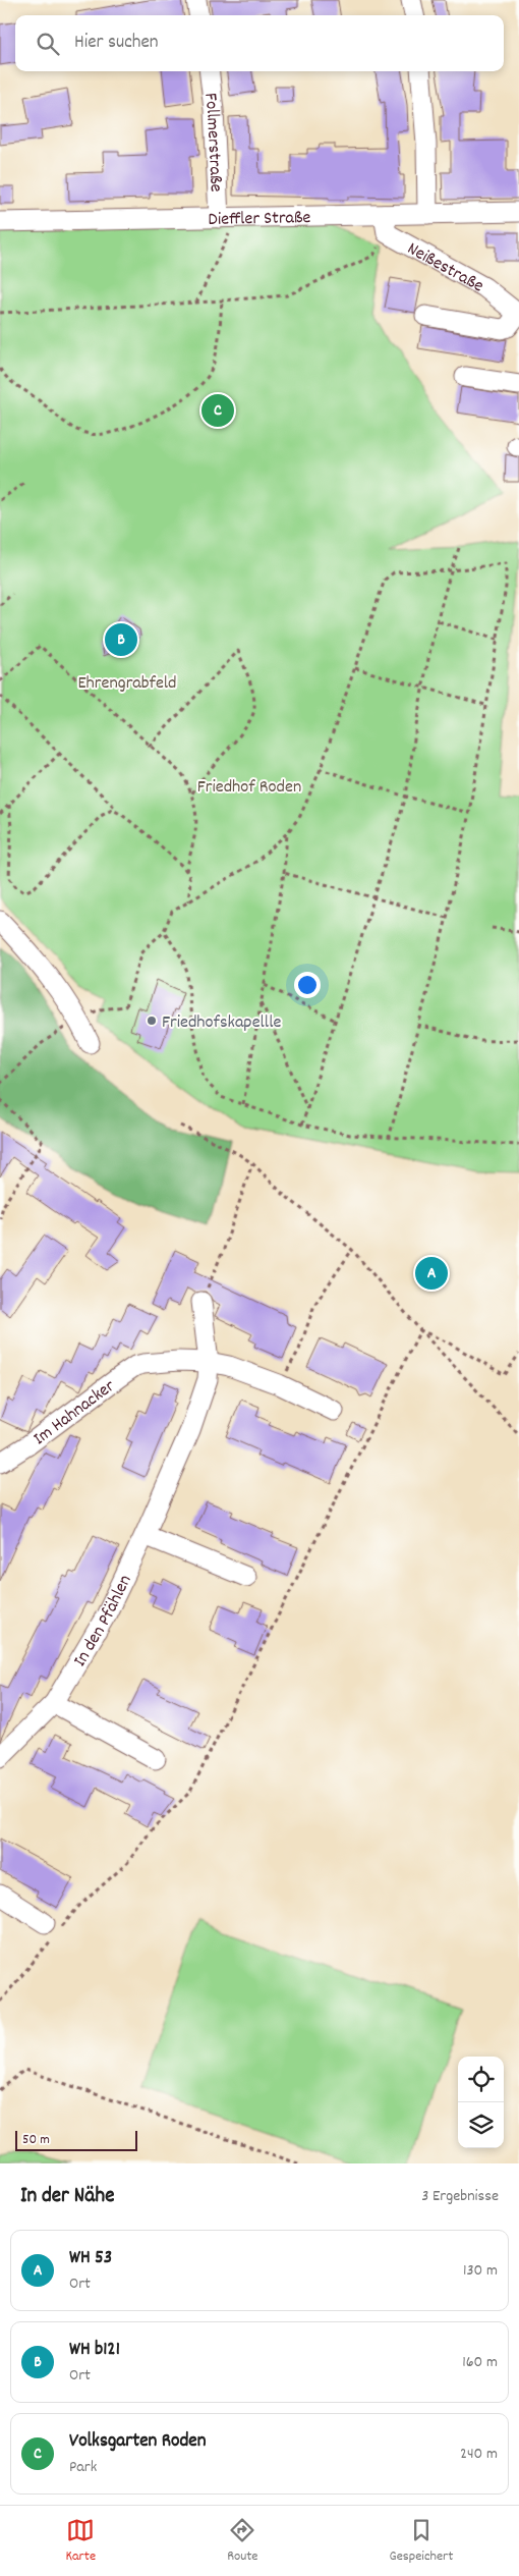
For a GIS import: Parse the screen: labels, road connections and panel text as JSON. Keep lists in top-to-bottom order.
{
  "streets": {
    "street": [
      "Follmerstraße",
      "Dieffler Straße",
      "Neißestraße",
      "Im Hahnacker",
      "In den Pfählen"
    ]
  },
  "crossings": [
    ["Follmerstraße", "Dieffler Straße"],
    ["Dieffler Straße", "Neißestraße"],
    ["Im Hahnacker", "In den Pfählen"]
  ],
  "parks": ["Ehrengrabfeld", "Friedhof Roden"],
  "places": ["Friedhofskapellle"],
  "scale_bar": "50 m",
  "page": {
    "search": "Hier suchen",
    "pins": ["C", "B", "A"],
    "scale": "50 m",
    "heading": ["In der Nähe", "3 Ergebnisse"],
    "list": [
      {
        "mark": "A",
        "name": "WH 53",
        "note": "Ort",
        "value": "130 m"
      },
      {
        "mark": "B",
        "name": "WH b121",
        "note": "Ort",
        "value": "160 m"
      },
      {
        "mark": "C",
        "name": "Volksgarten Roden",
        "note": "Park",
        "value": "240 m"
      }
    ],
    "nav": ["Karte", "Route", "Gespeichert"]
  }
}
